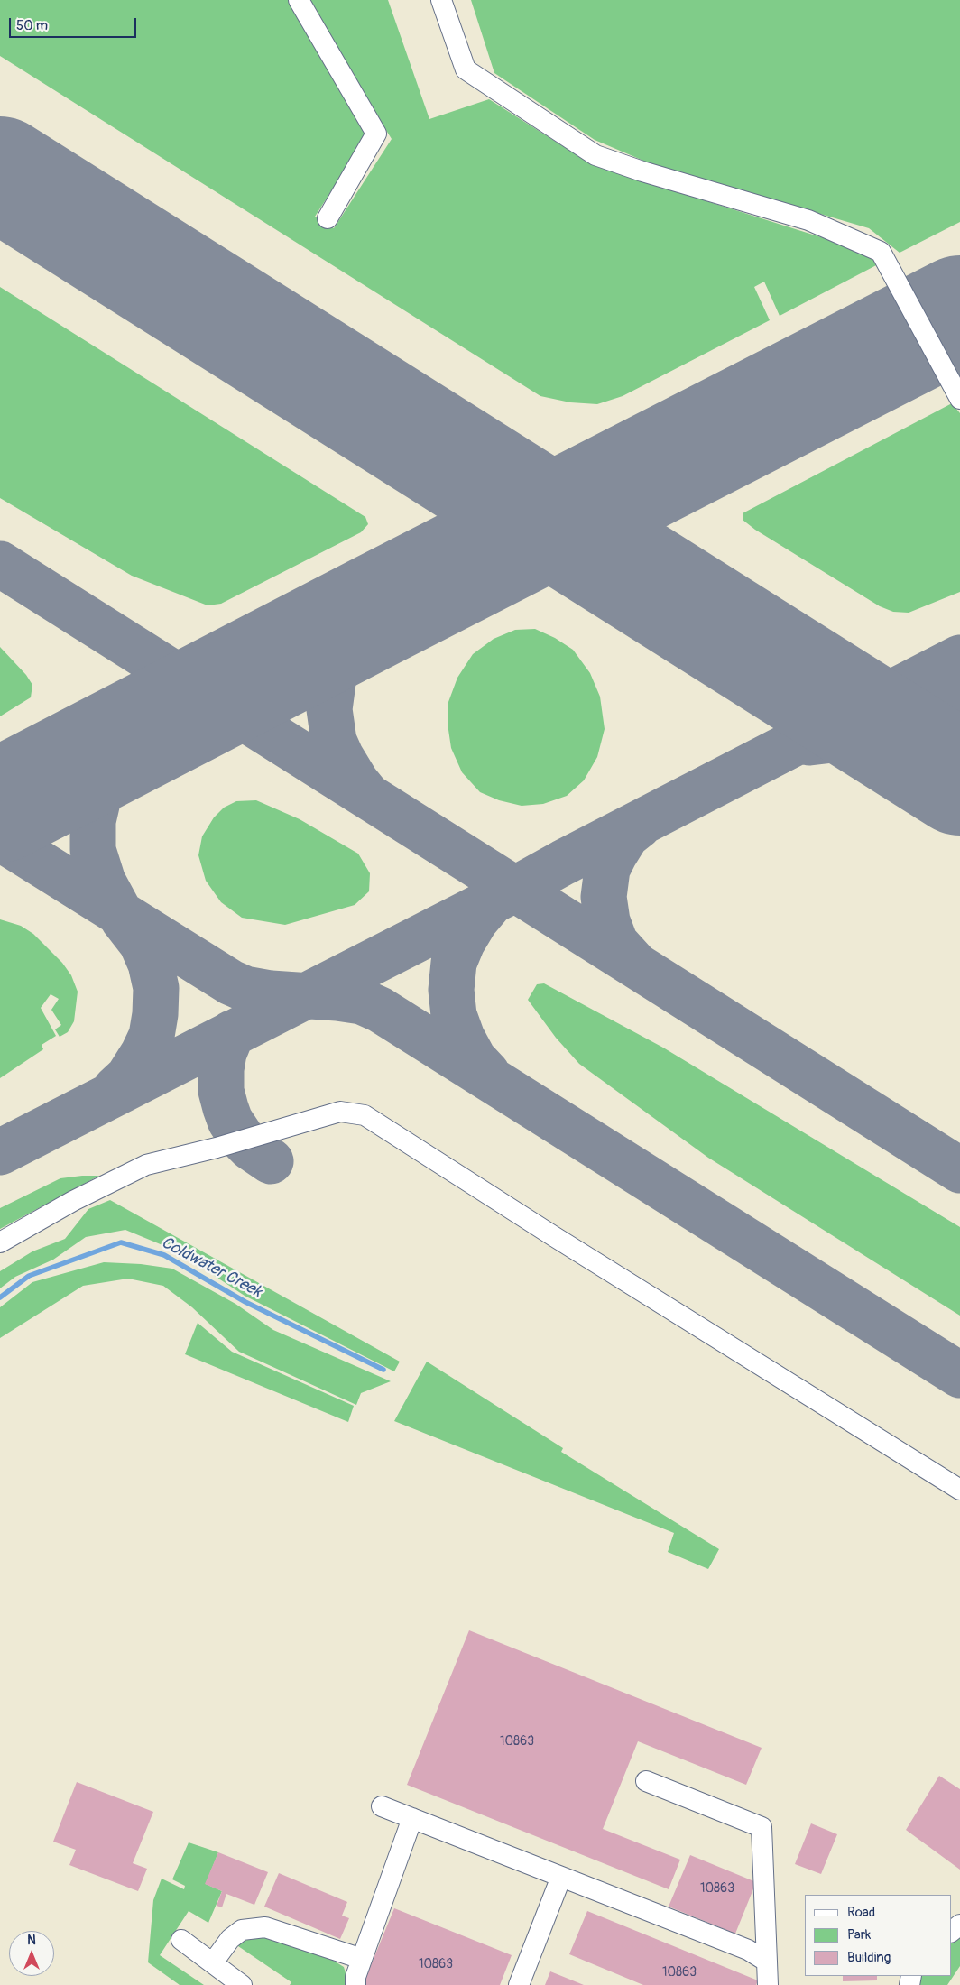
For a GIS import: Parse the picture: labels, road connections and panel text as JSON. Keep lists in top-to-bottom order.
{
  "water": ["Coldwater Creek"],
  "house_numbers": [
    "10863",
    "10863",
    "10863",
    "10863"
  ],
  "legend": ["Road", "Park", "Building"],
  "scale_bar": "50 m",
  "north": "top"
}
